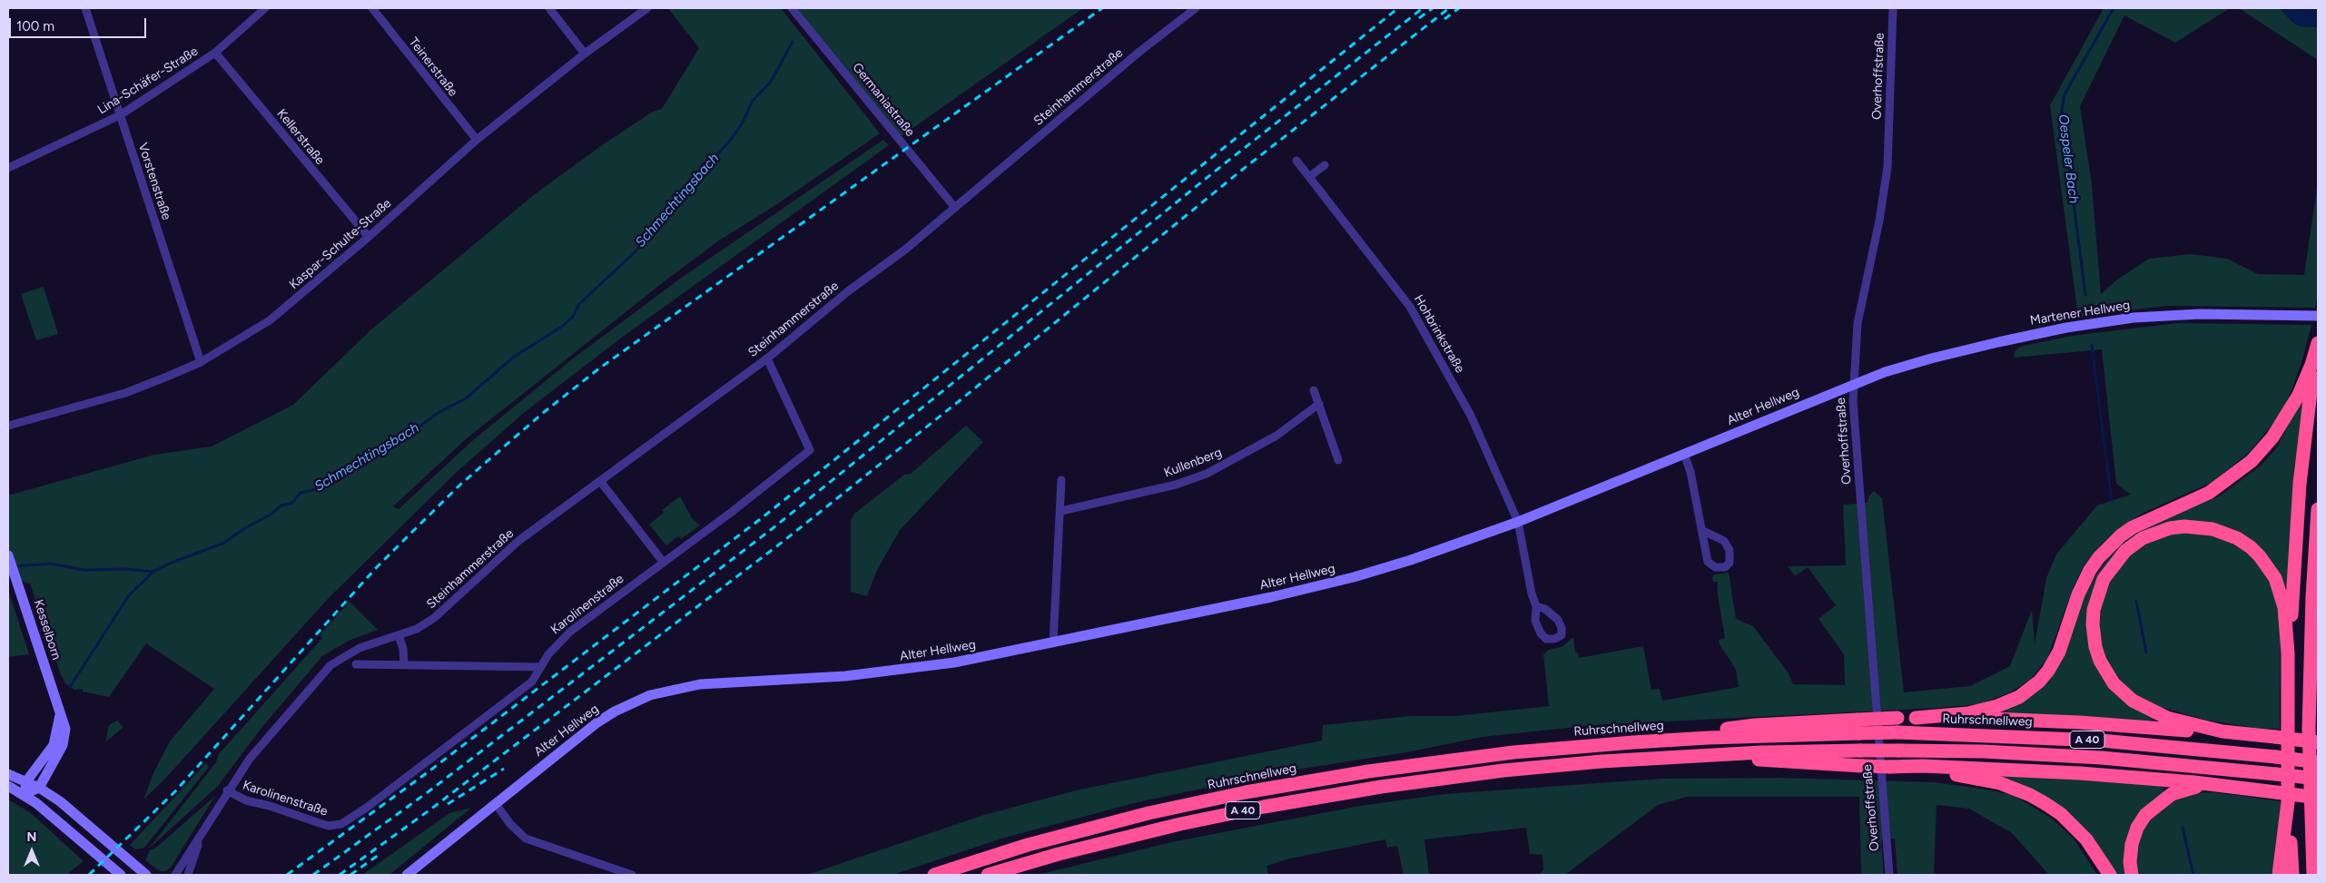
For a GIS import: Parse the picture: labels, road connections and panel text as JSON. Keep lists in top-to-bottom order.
{
  "streets": {
    "highway": ["Ruhrschnellweg", "A 40"],
    "street": [
      "Teinerstraße",
      "Overhoffstraße",
      "Lina-Schäfer-Straße",
      "Steinhammerstraße",
      "Germaniastraße",
      "Kellerstraße",
      "Vorstenstraße",
      "Kaspar-Schulte-Straße",
      "Martener Hellweg",
      "Hohbrinkstraße",
      "Alter Hellweg",
      "Kullenberg",
      "Karolinenstraße",
      "Kesselborn"
    ]
  },
  "crossings": [
    ["Teinerstraße", "Kaspar-Schulte-Straße"],
    ["Overhoffstraße", "Martener Hellweg"],
    ["Overhoffstraße", "Alter Hellweg"],
    ["Lina-Schäfer-Straße", "Kellerstraße"],
    ["Lina-Schäfer-Straße", "Vorstenstraße"],
    ["Steinhammerstraße", "Germaniastraße"],
    ["Steinhammerstraße", "Karolinenstraße"],
    ["Kellerstraße", "Kaspar-Schulte-Straße"],
    ["Vorstenstraße", "Kaspar-Schulte-Straße"],
    ["Martener Hellweg", "Alter Hellweg"],
    ["Hohbrinkstraße", "Alter Hellweg"]
  ],
  "water": ["Oespeler Bach", "Schmechtingsbach"],
  "scale_bar": "100 m",
  "north": "top"
}
